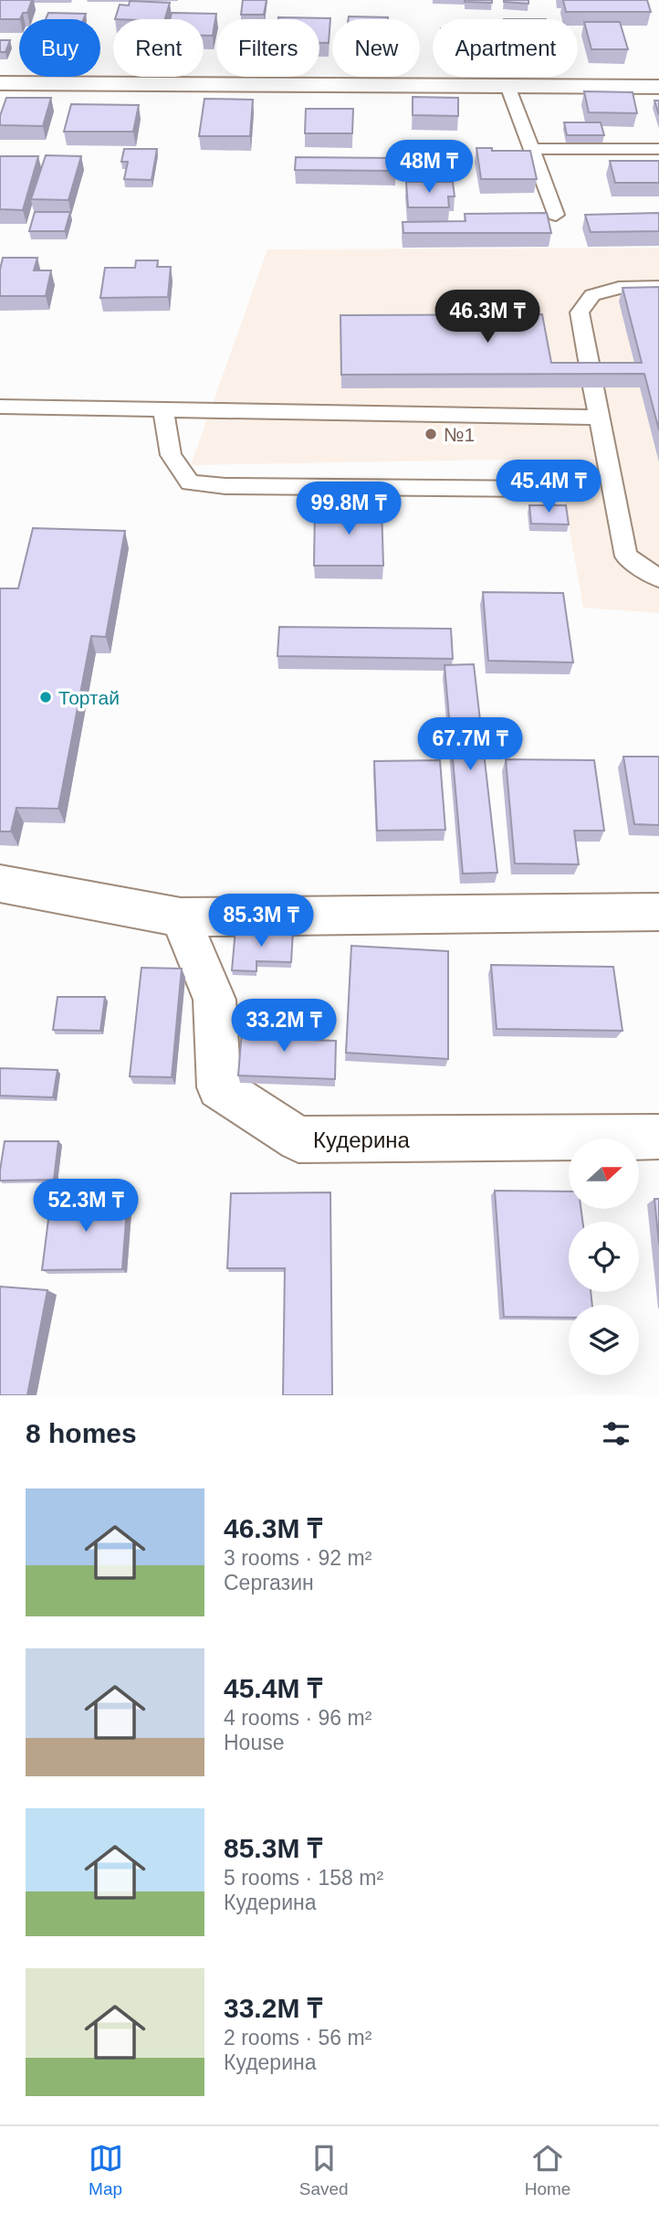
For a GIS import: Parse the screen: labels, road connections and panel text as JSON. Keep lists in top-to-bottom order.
{
  "streets": {
    "street": ["Кудерина"]
  },
  "places": ["№1", "Тортай"],
  "north": "right",
  "page": {
    "chip": [
      "Buy",
      "Rent",
      "Filters",
      "New",
      "Apartment"
    ],
    "price": [
      "48M ₸",
      "46.3M ₸",
      "45.4M ₸",
      "99.8M ₸",
      "67.7M ₸",
      "85.3M ₸",
      "33.2M ₸",
      "52.3M ₸"
    ],
    "heading": "8 homes",
    "list": [
      {
        "name": "46.3M ₸",
        "note": "3 rooms · 92 m² · Сергазин"
      },
      {
        "name": "45.4M ₸",
        "note": "4 rooms · 96 m² · House"
      },
      {
        "name": "85.3M ₸",
        "note": "5 rooms · 158 m² · Кудерина"
      },
      {
        "name": "33.2M ₸",
        "note": "2 rooms · 56 m² · Кудерина"
      }
    ],
    "tabs": ["Map", "Saved", "Home"]
  }
}
